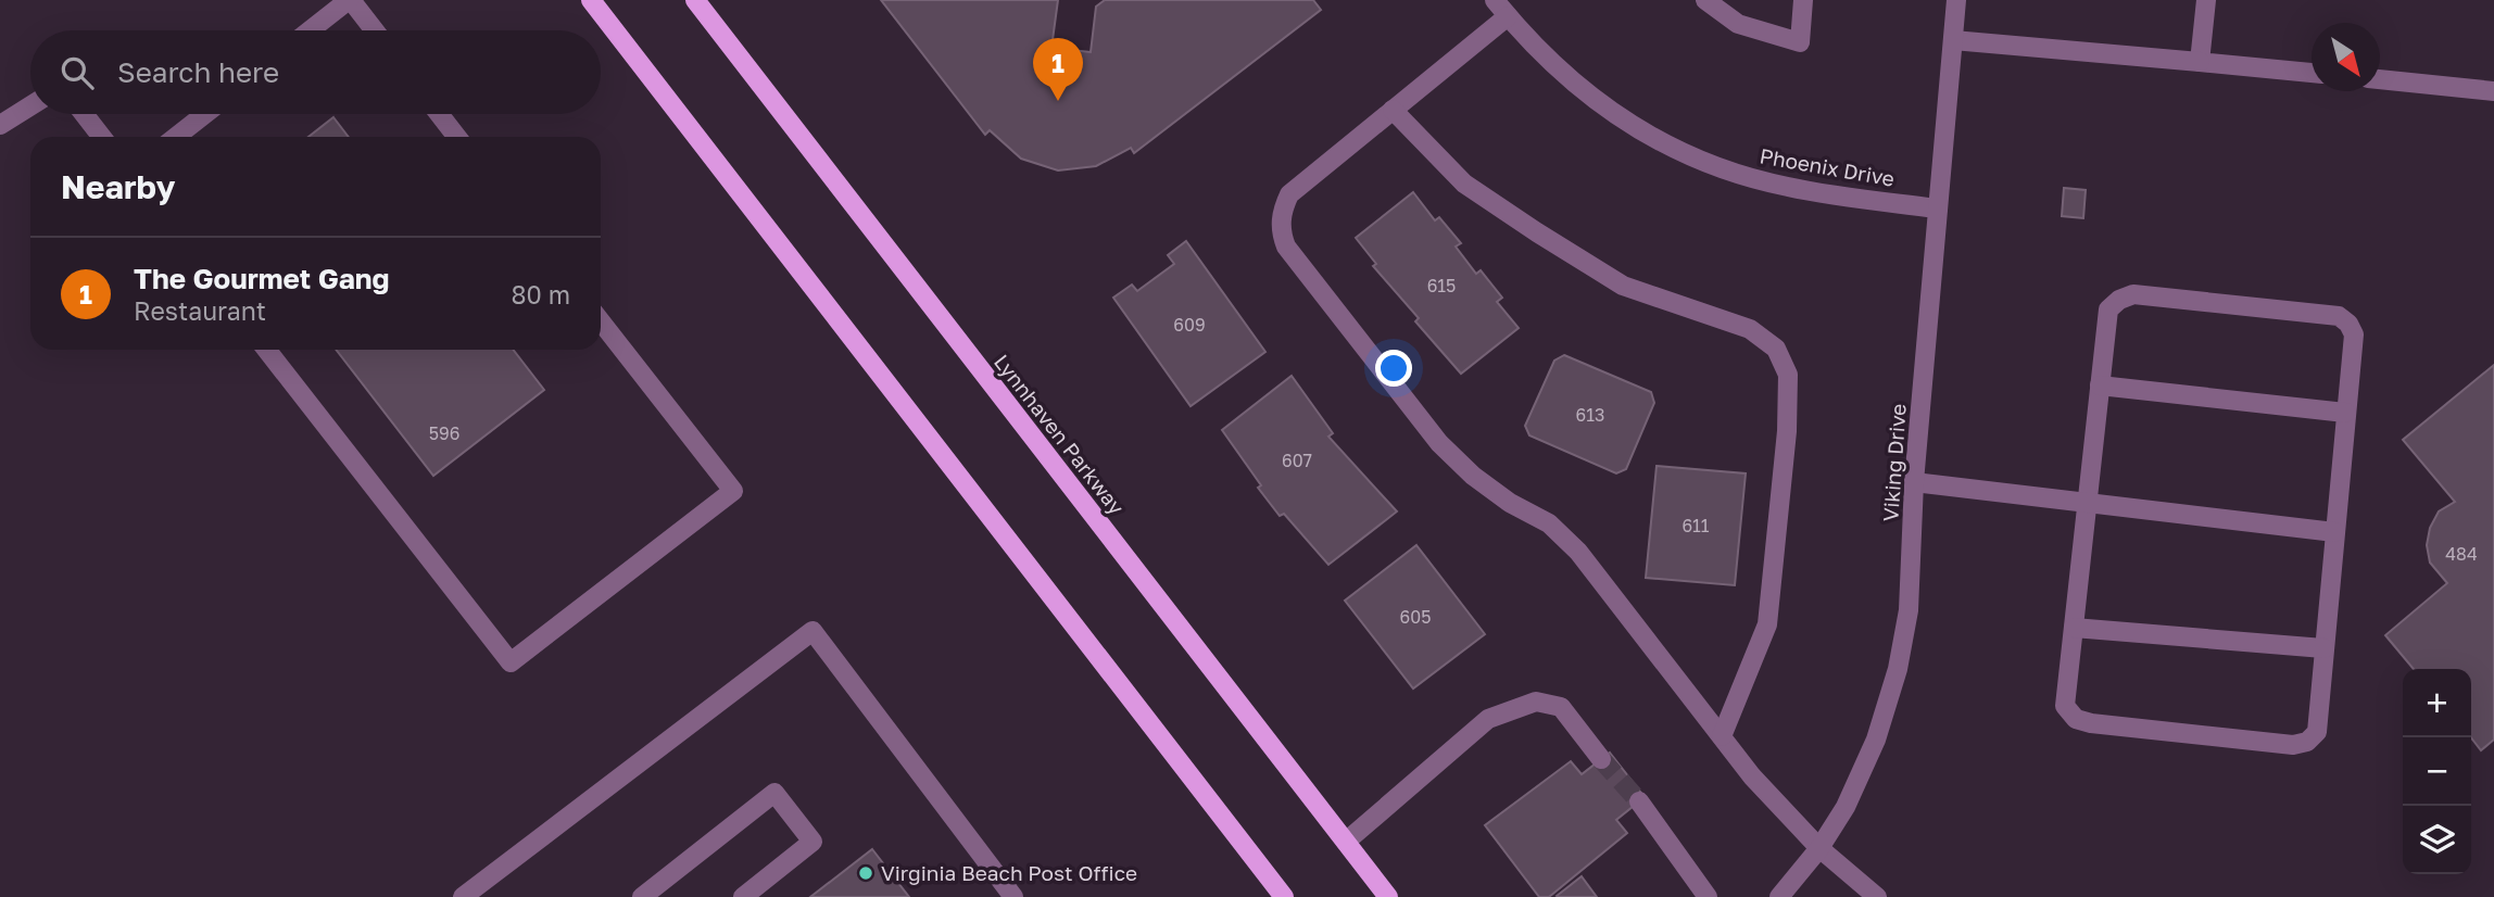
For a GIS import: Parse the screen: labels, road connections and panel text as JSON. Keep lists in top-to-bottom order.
{
  "streets": {
    "main road": ["Lynnhaven Parkway"],
    "street": ["Phoenix Drive", "Viking Drive"]
  },
  "crossings": [
    ["Phoenix Drive", "Viking Drive"]
  ],
  "places": ["Virginia Beach Post Office"],
  "house_numbers": [
    "615",
    "609",
    "613",
    "596",
    "607",
    "611",
    "484",
    "605"
  ],
  "north": "bottom right",
  "page": {
    "search": "Search here",
    "pins": "1",
    "heading": "Nearby",
    "list": [
      {
        "mark": "1",
        "name": "The Gourmet Gang",
        "note": "Restaurant",
        "value": "80 m"
      }
    ],
    "map_buttons": ["+", "−"]
  }
}
